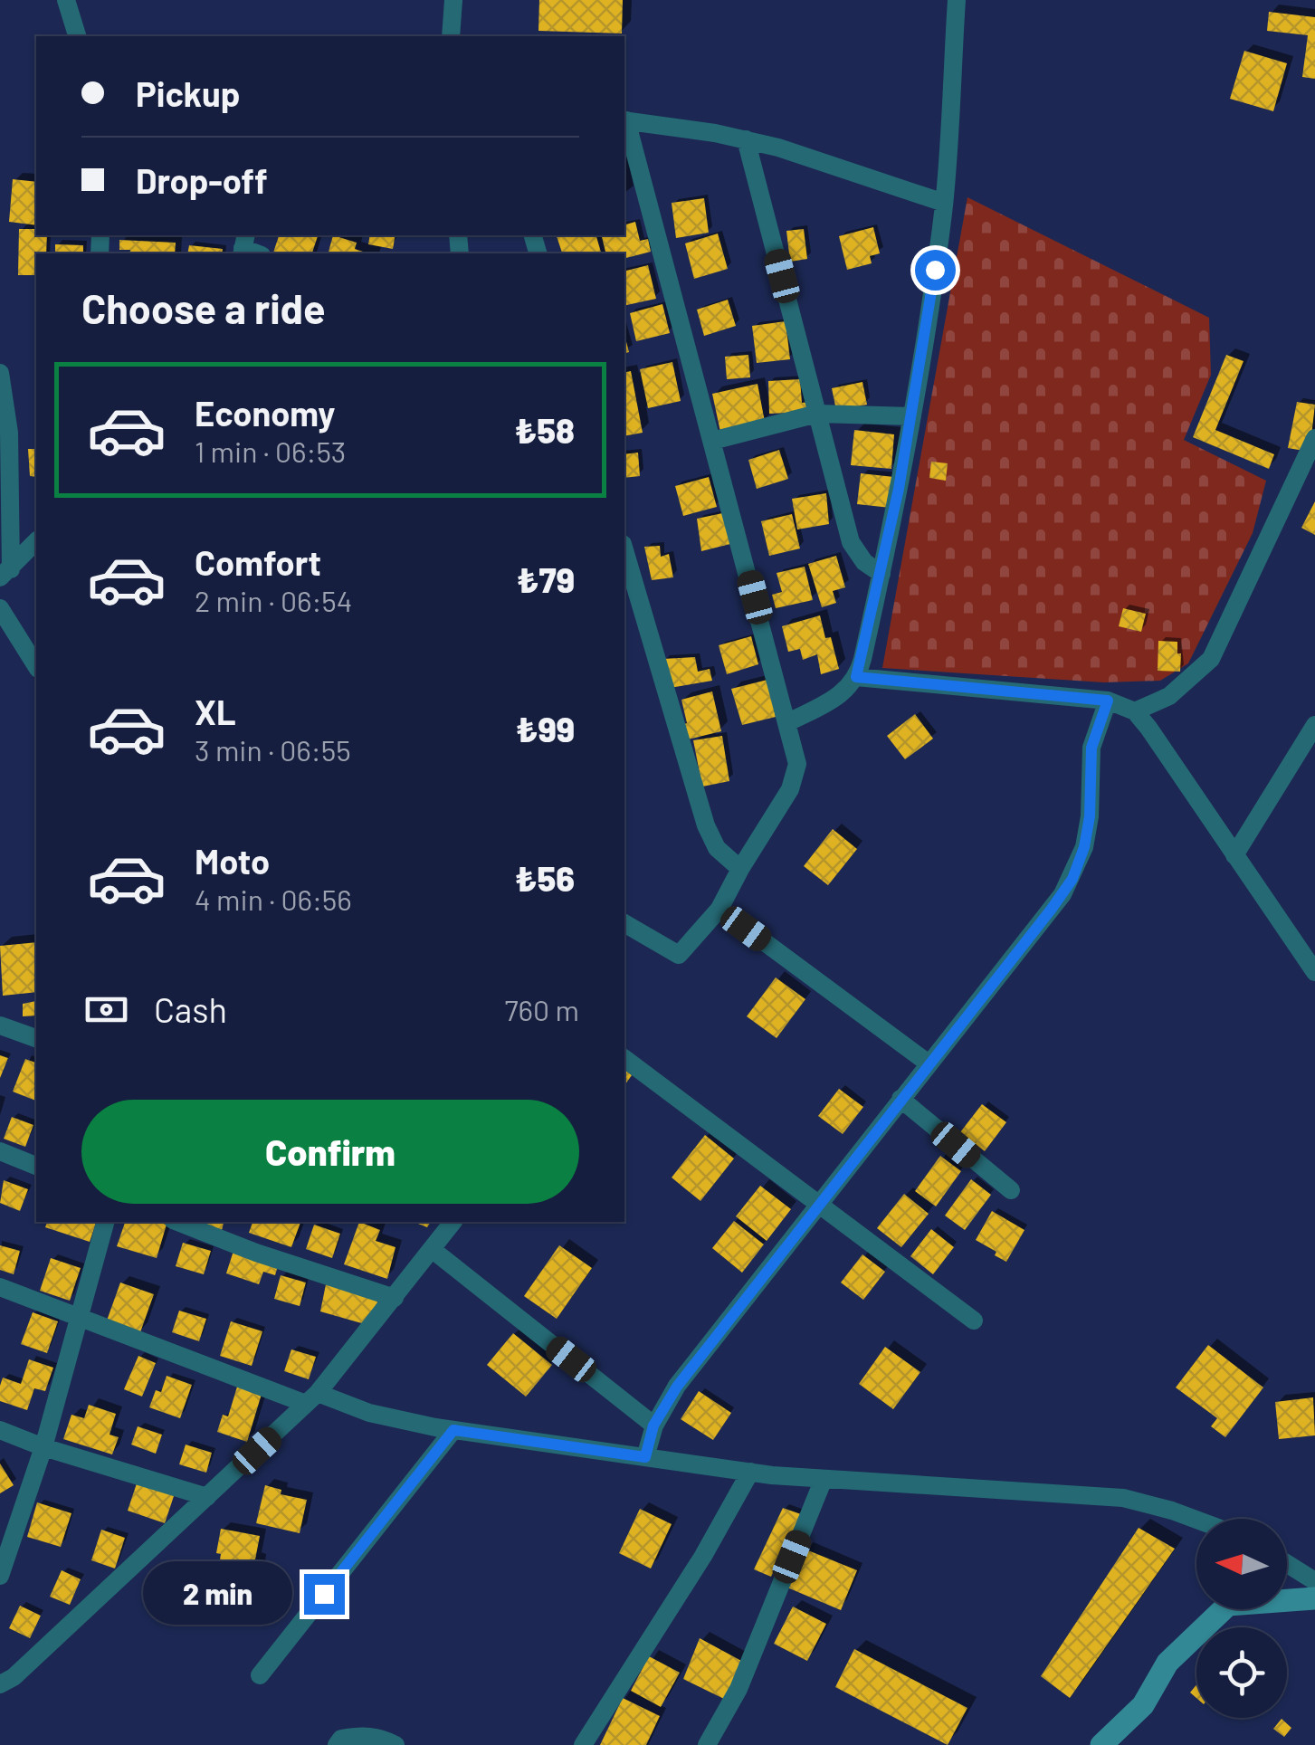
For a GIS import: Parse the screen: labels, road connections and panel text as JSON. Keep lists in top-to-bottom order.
{
  "north": "left",
  "page": {
    "banner": ["Pickup", "Drop-off"],
    "heading": "Choose a ride",
    "list": [
      {
        "name": "Economy",
        "note": "1 min · 06:53",
        "value": "₺58"
      },
      {
        "name": "Comfort",
        "note": "2 min · 06:54",
        "value": "₺79"
      },
      {
        "name": "XL",
        "note": "3 min · 06:55",
        "value": "₺99"
      },
      {
        "name": "Moto",
        "note": "4 min · 06:56",
        "value": "₺56"
      }
    ],
    "pay": ["Cash", "760 m"],
    "buttons": "Confirm",
    "bubble": "2 min"
  }
}
